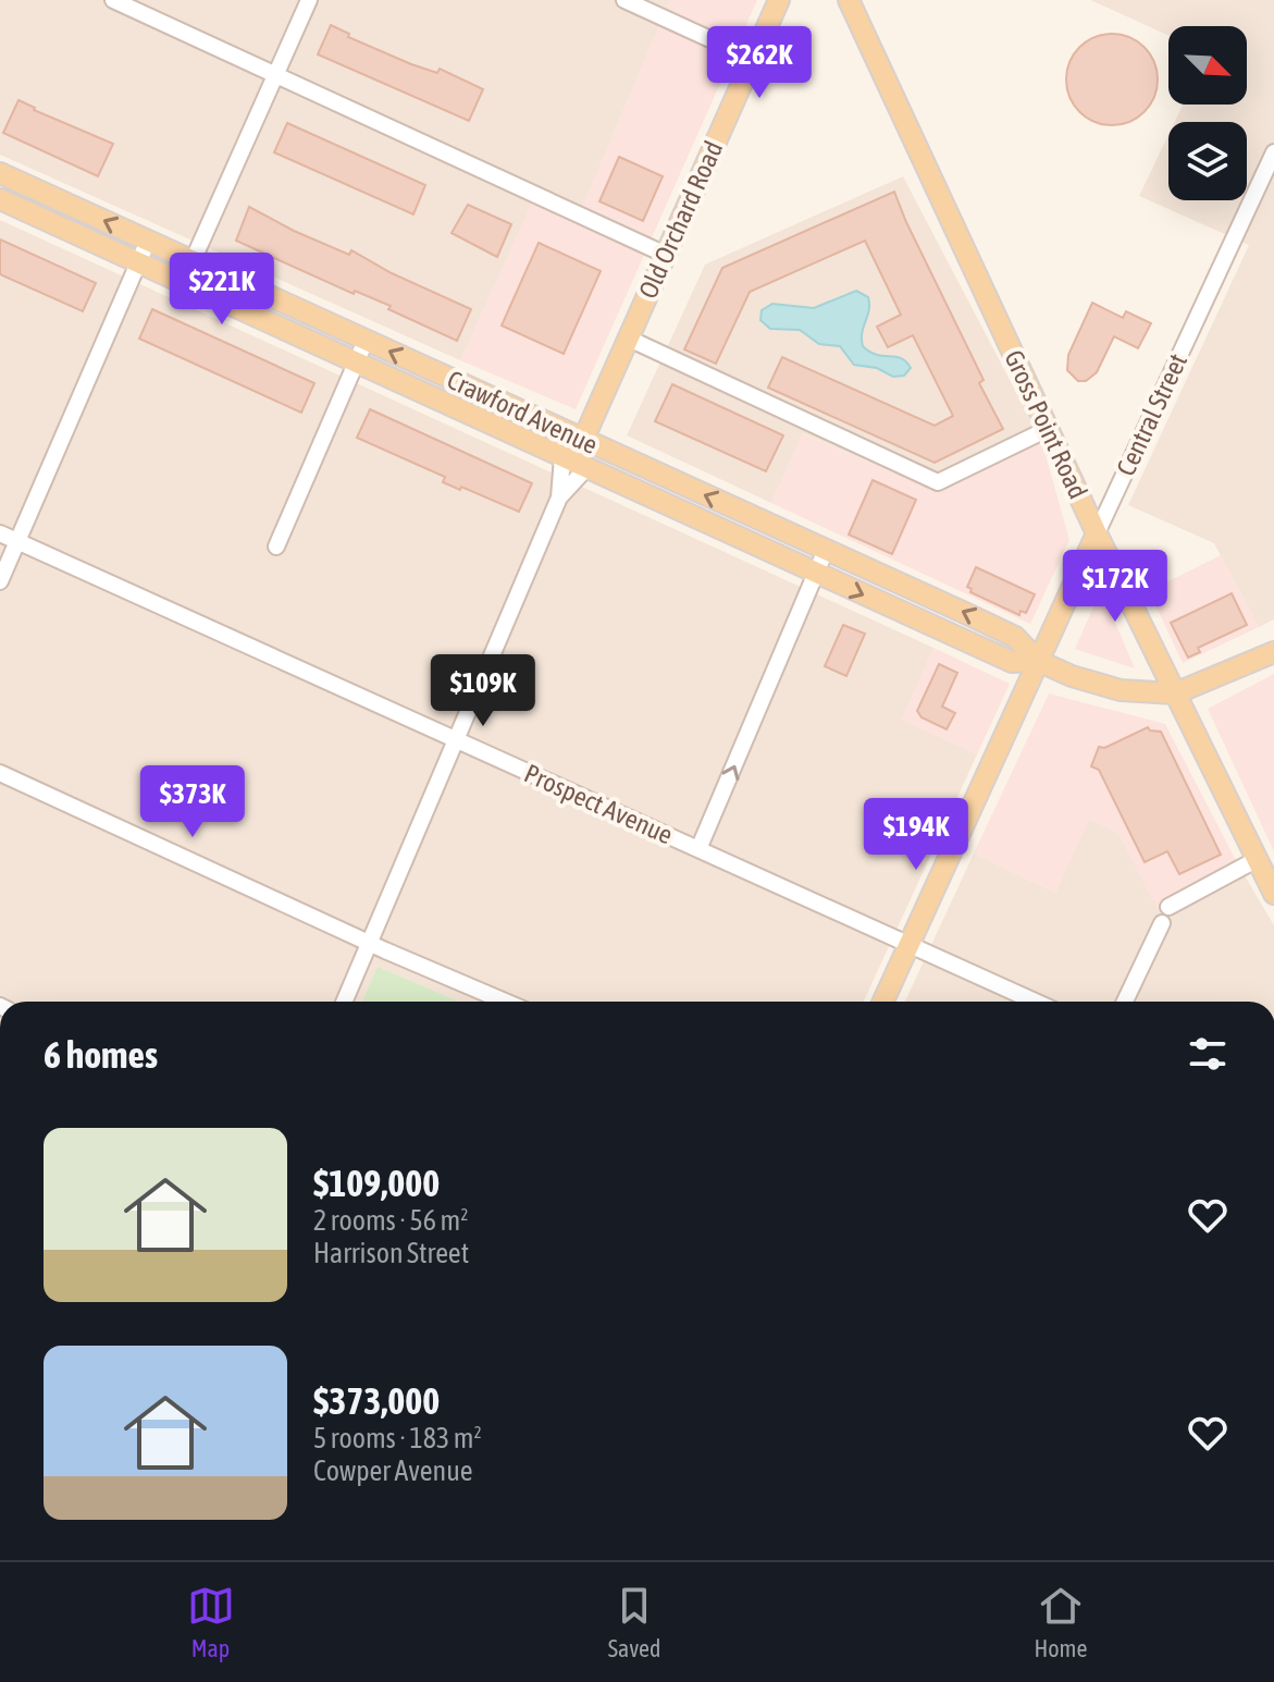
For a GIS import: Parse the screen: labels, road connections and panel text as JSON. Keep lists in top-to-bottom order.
{
  "streets": {
    "main road": [
      "Old Orchard Road",
      "Crawford Avenue",
      "Central Street",
      "Gross Point Road"
    ],
    "street": ["Prospect Avenue"]
  },
  "crossings": [
    ["Old Orchard Road", "Crawford Avenue"],
    ["Crawford Avenue", "Central Street"],
    ["Crawford Avenue", "Gross Point Road"],
    ["Central Street", "Gross Point Road"],
    ["Central Street", "Prospect Avenue"]
  ],
  "north": "bottom right",
  "page": {
    "price": [
      "$262K",
      "$221K",
      "$172K",
      "$109K",
      "$373K",
      "$194K"
    ],
    "heading": "6 homes",
    "list": [
      {
        "name": "$109,000",
        "note": "2 rooms · 56 m² · Harrison Street"
      },
      {
        "name": "$373,000",
        "note": "5 rooms · 183 m² · Cowper Avenue"
      }
    ],
    "tabs": ["Map", "Saved", "Home"]
  }
}
